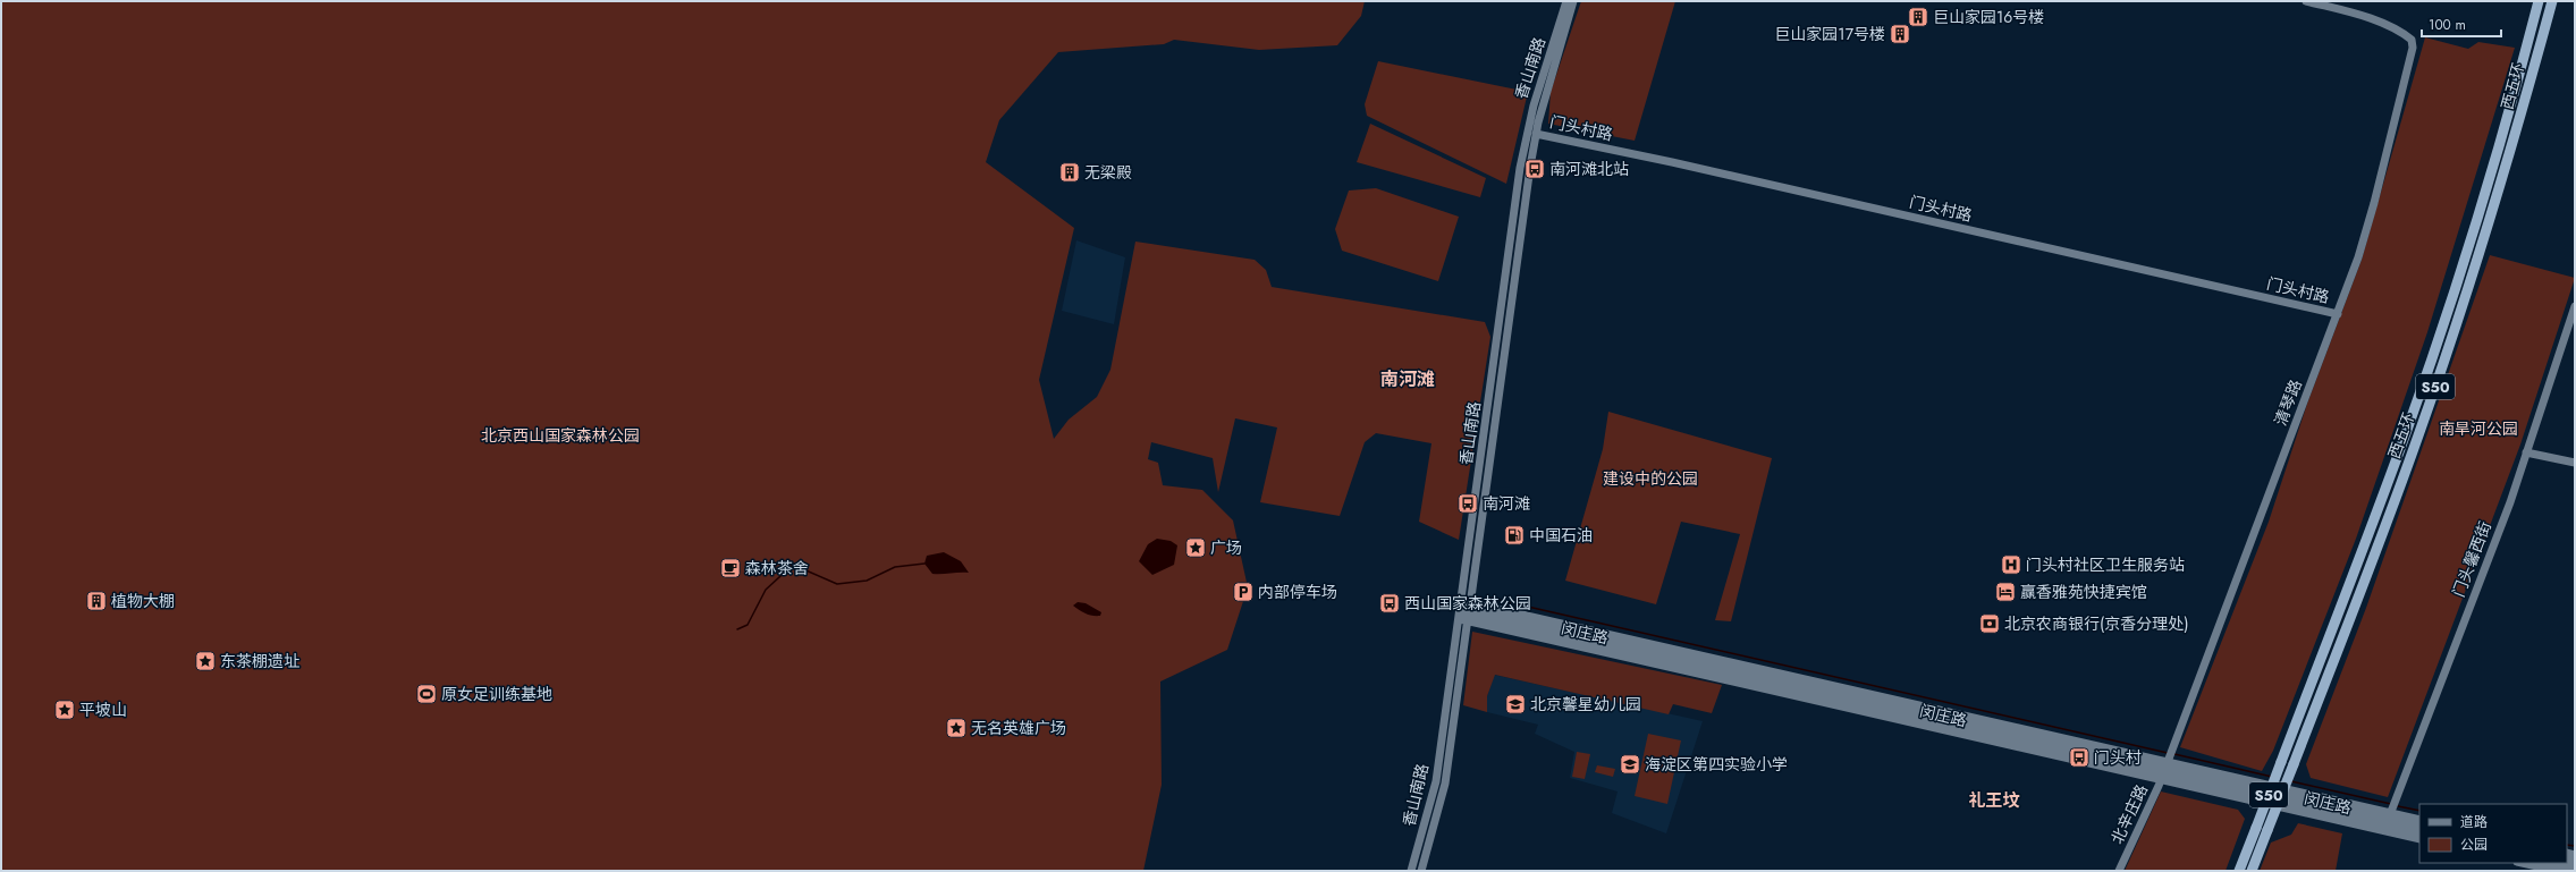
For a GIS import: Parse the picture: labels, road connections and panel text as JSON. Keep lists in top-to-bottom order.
{
  "streets": {
    "highway": ["西五环", "S50"],
    "street": [
      "香山南路",
      "门头村路",
      "清琴路",
      "门头馨西街",
      "闵庄路",
      "北辛庄路"
    ]
  },
  "crossings": [
    ["香山南路", "门头村路"],
    ["香山南路", "闵庄路"],
    ["门头村路", "清琴路"],
    ["清琴路", "闵庄路"],
    ["清琴路", "北辛庄路"],
    ["门头馨西街", "闵庄路"],
    ["闵庄路", "北辛庄路"]
  ],
  "districts": ["南河滩", "礼王坟"],
  "parks": ["南旱河公园", "北京西山国家森林公园", "建设中的公园"],
  "places": {
    "building": [
      "巨山家园16号楼",
      "巨山家园17号楼",
      "无梁殿",
      "植物大棚"
    ],
    "bus stop": [
      "南河滩北站",
      "南河滩",
      "西山国家森林公园",
      "门头村"
    ],
    "fuel station": ["中国石油"],
    "place": [
      "广场",
      "东茶棚遗址",
      "平坡山",
      "无名英雄广场"
    ],
    "hospital": ["门头村社区卫生服务站"],
    "cafe": ["森林茶舍"],
    "parking": ["内部停车场"],
    "hotel": ["赢香雅苑快捷宾馆"],
    "bank": ["北京农商银行(京香分理处)"],
    "sports": ["原女足训练基地"],
    "school or university": ["北京馨星幼儿园", "海淀区第四实验小学"]
  },
  "legend": ["道路", "公园"],
  "scale_bar": "100 m"
}
